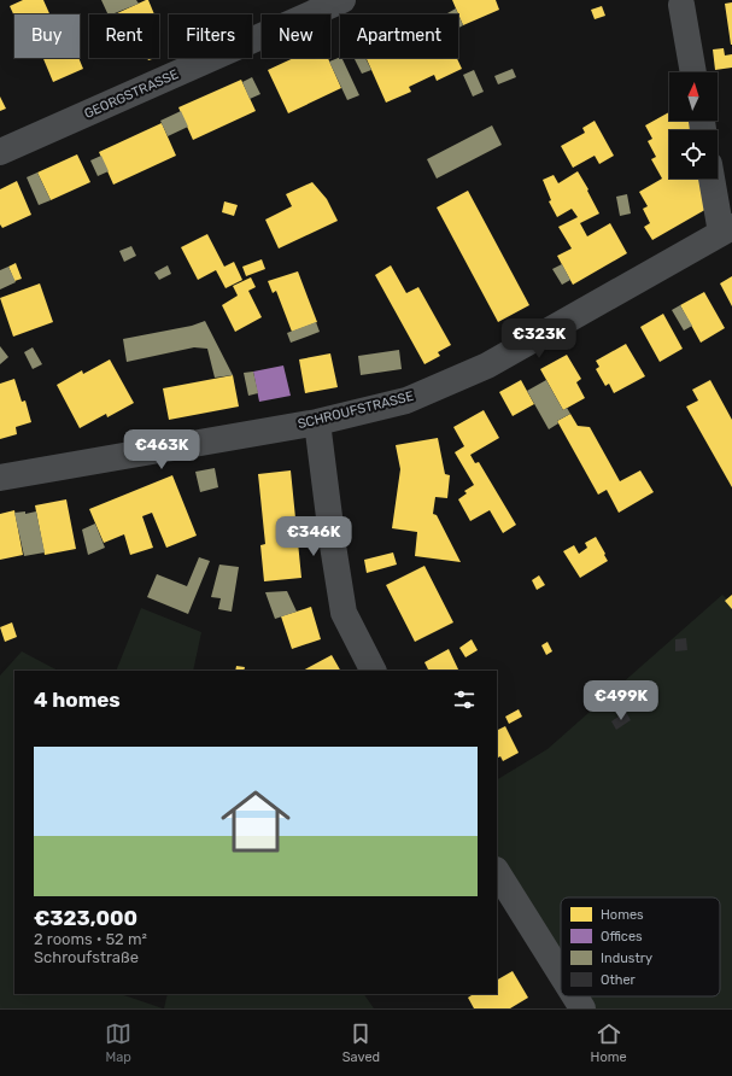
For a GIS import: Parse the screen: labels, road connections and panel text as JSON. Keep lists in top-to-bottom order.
{
  "streets": {
    "street": ["GEORGSTRASSE", "SCHROUFSTRASSE"]
  },
  "legend": [
    "Homes",
    "Offices",
    "Industry",
    "Other"
  ],
  "north": "top",
  "page": {
    "chip": [
      "Buy",
      "Rent",
      "Filters",
      "New",
      "Apartment"
    ],
    "price": [
      "€323K",
      "€463K",
      "€346K",
      "€499K"
    ],
    "heading": "4 homes",
    "list": [
      {
        "name": "€323,000",
        "note": "2 rooms · 52 m² · Schroufstraße"
      }
    ],
    "tabs": ["Map", "Saved", "Home"]
  }
}
